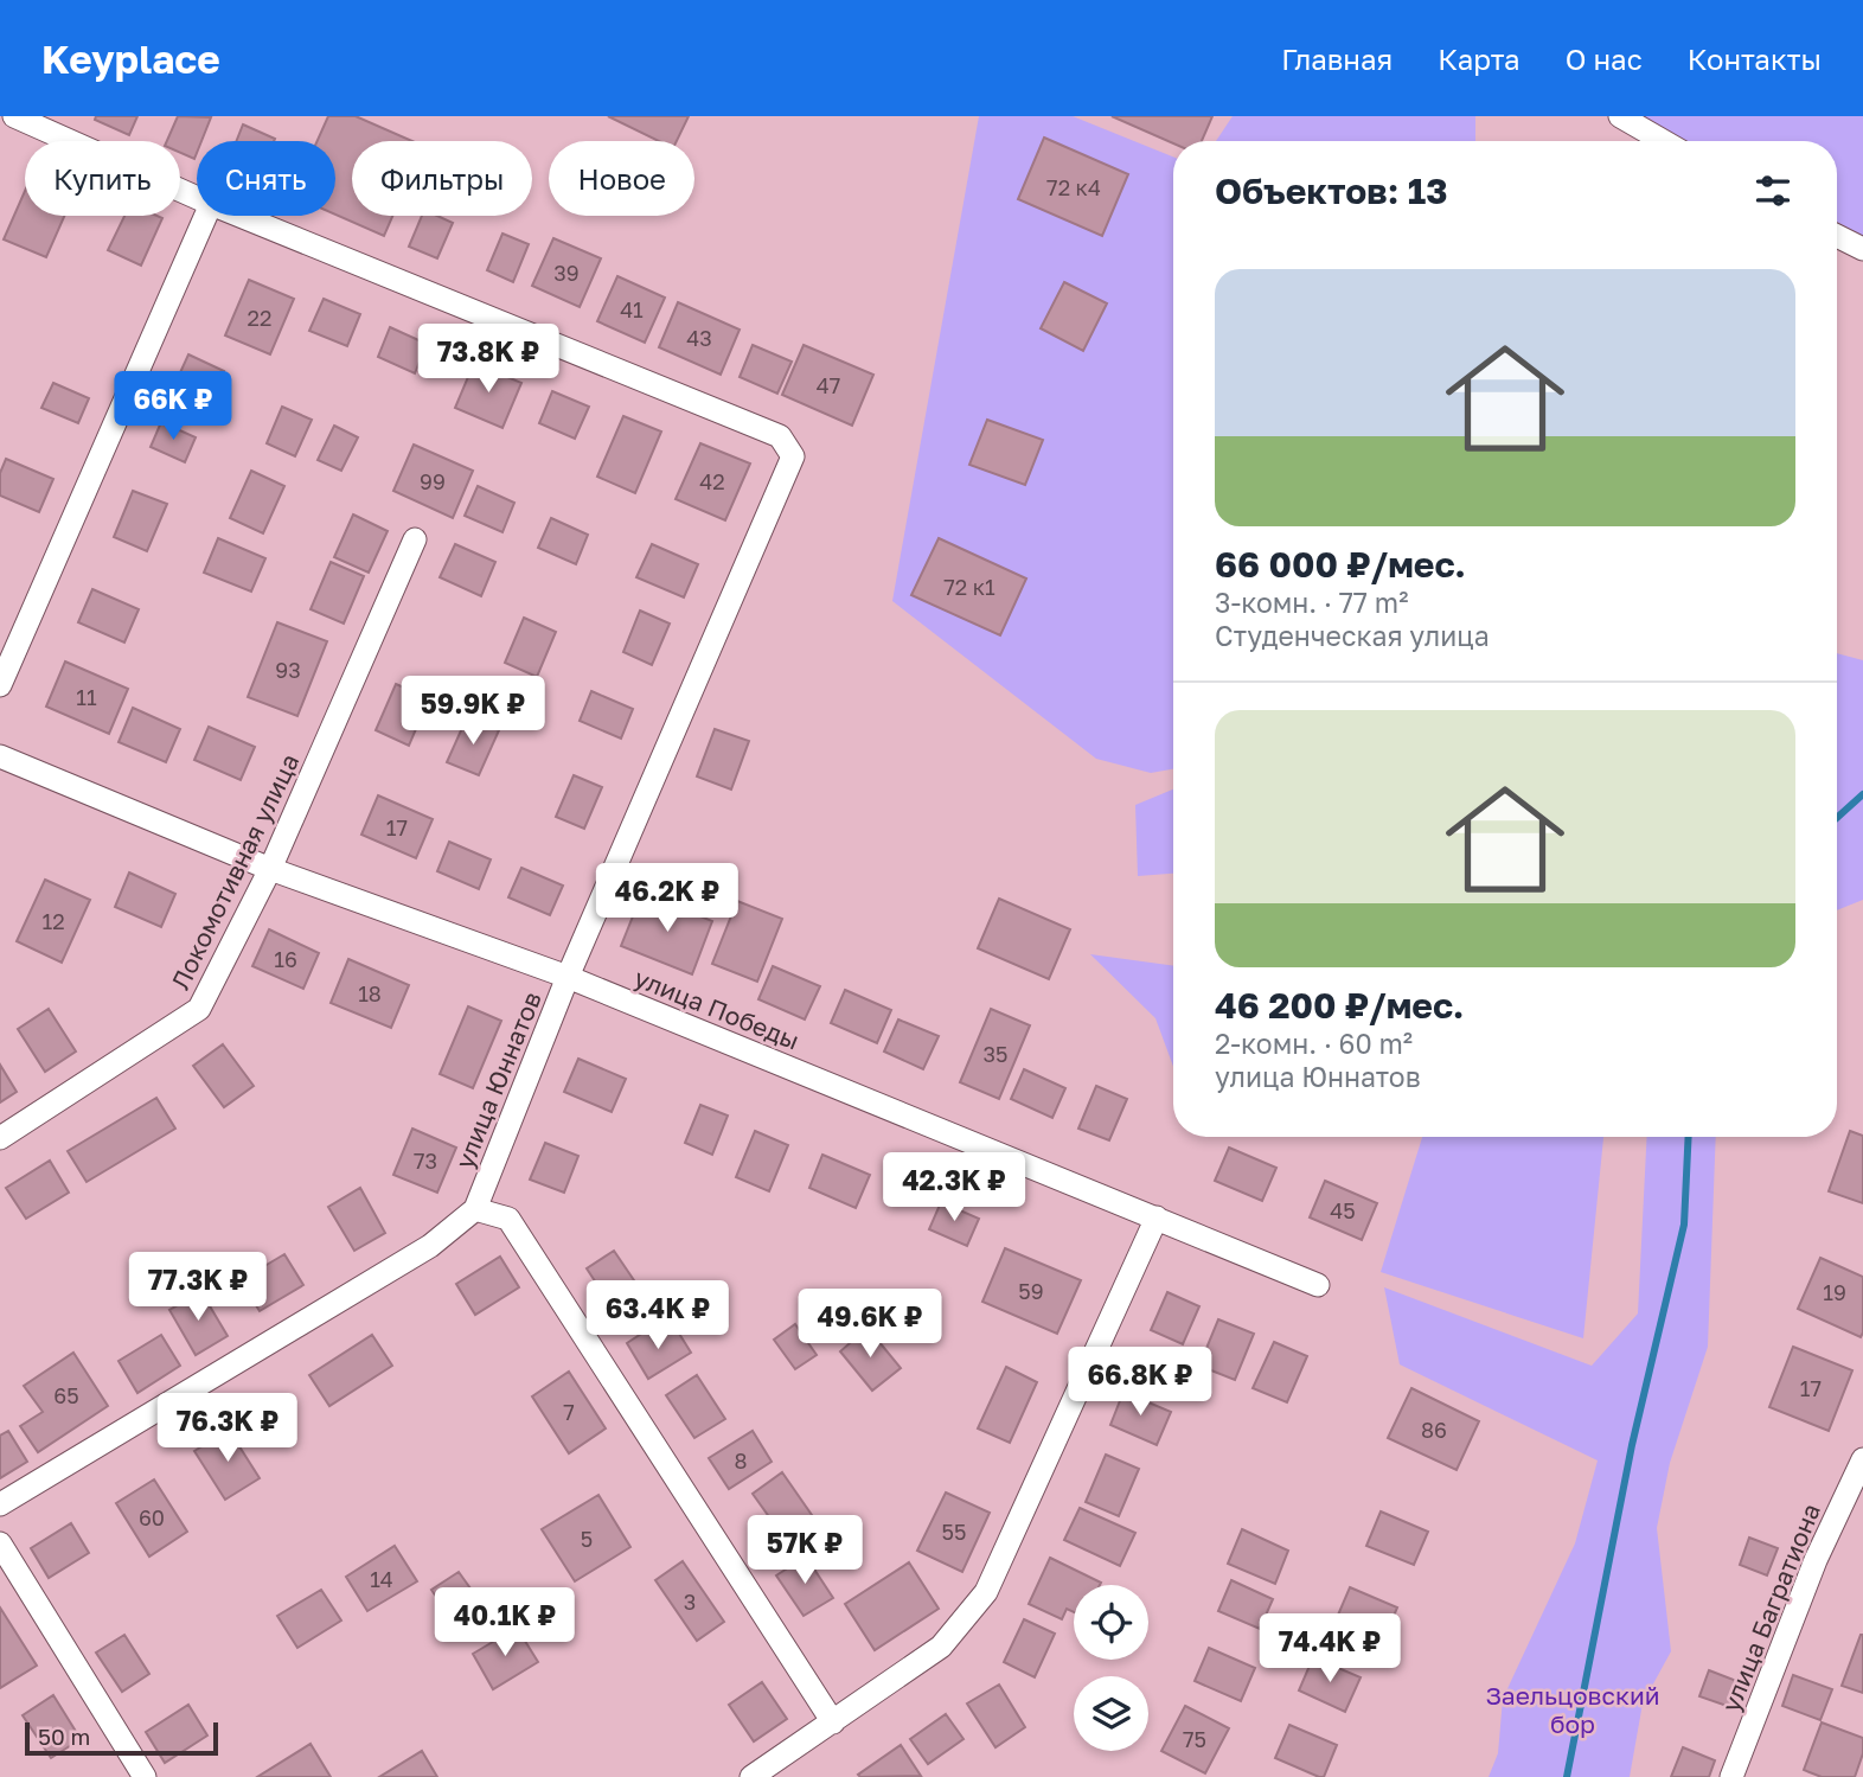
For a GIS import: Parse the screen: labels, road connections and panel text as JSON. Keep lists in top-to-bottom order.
{
  "streets": {
    "street": [
      "Локомотивная улица",
      "улица Победы",
      "улица Юннатов",
      "улица Багратиона"
    ]
  },
  "crossings": [
    ["Локомотивная улица", "улица Победы"],
    ["улица Победы", "улица Юннатов"]
  ],
  "parks": ["Заельцовский бор"],
  "house_numbers": [
    "72 к4",
    "39",
    "41",
    "22",
    "43",
    "47",
    "99",
    "42",
    "72 к1",
    "93",
    "11",
    "17",
    "12",
    "16",
    "18",
    "35",
    "73",
    "45",
    "59",
    "19",
    "17",
    "65",
    "7",
    "86",
    "8",
    "60",
    "55",
    "5",
    "14",
    "3",
    "75"
  ],
  "scale_bar": "50 m",
  "page": {
    "header": "Keyplace",
    "nav": [
      "Главная",
      "Карта",
      "О нас",
      "Контакты"
    ],
    "chip": [
      "Купить",
      "Снять",
      "Фильтры",
      "Новое"
    ],
    "heading": "Объектов: 13",
    "list": [
      {
        "name": "66 000 ₽/мес.",
        "note": "3-комн. · 77 m² · Студенческая улица"
      },
      {
        "name": "46 200 ₽/мес.",
        "note": "2-комн. · 60 m² · улица Юннатов"
      }
    ],
    "price": [
      "73.8K ₽",
      "66K ₽",
      "59.9K ₽",
      "46.2K ₽",
      "42.3K ₽",
      "77.3K ₽",
      "63.4K ₽",
      "49.6K ₽",
      "66.8K ₽",
      "76.3K ₽",
      "57K ₽",
      "40.1K ₽",
      "74.4K ₽"
    ],
    "scale": "50 m"
  }
}
